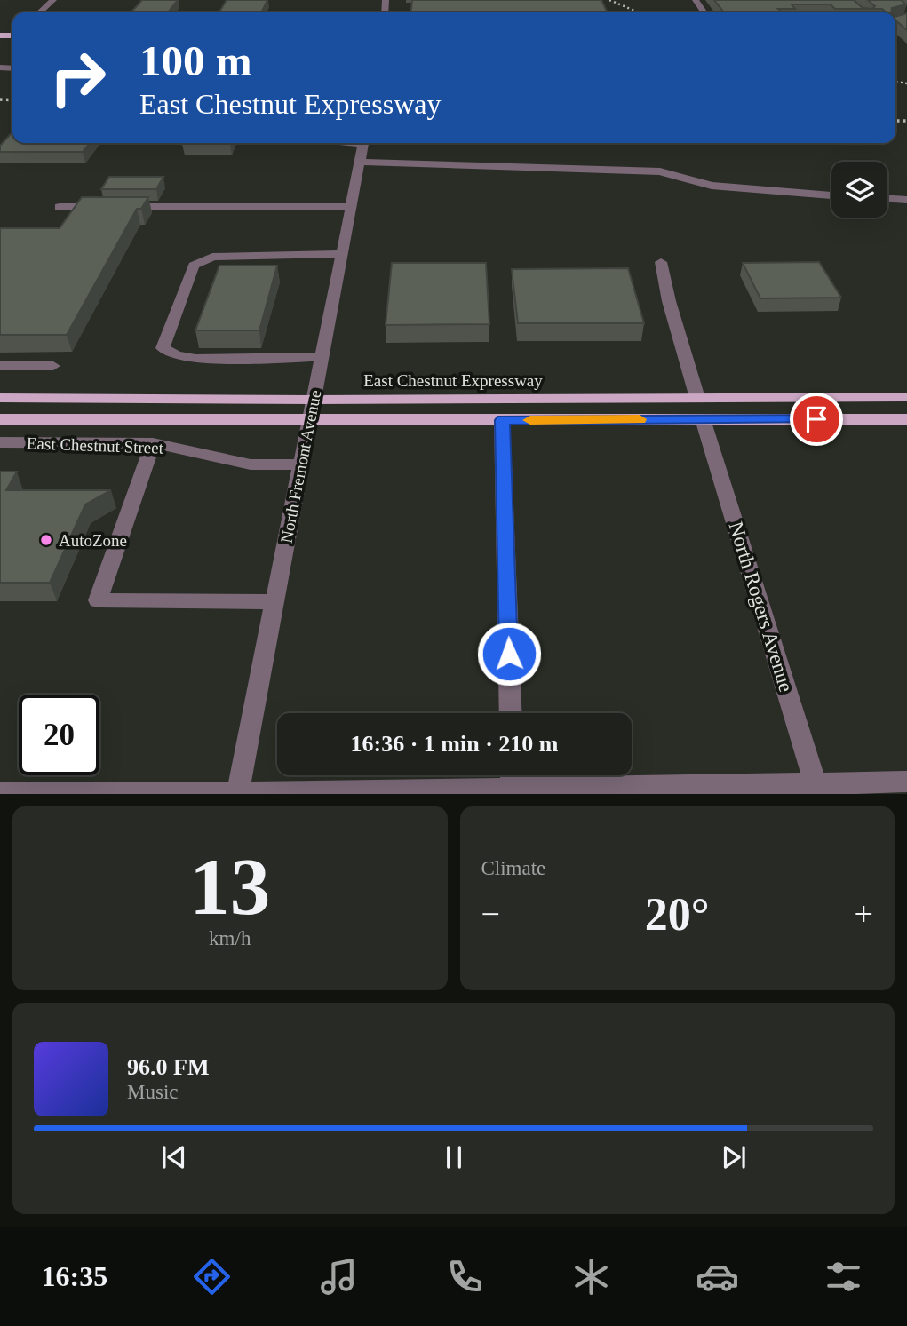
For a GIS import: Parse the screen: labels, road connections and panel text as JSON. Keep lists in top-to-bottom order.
{
  "streets": {
    "main road": ["East Chestnut Expressway"],
    "street": ["East Chestnut Street", "North Fremont Avenue", "North Rogers Avenue"]
  },
  "crossings": [
    ["East Chestnut Expressway", "North Fremont Avenue"],
    ["East Chestnut Street", "North Fremont Avenue"]
  ],
  "places": ["AutoZone"],
  "page": {
    "turn": ["100 m", "East Chestnut Expressway"],
    "limit": "20",
    "trip": "16:36 · 1 min · 210 m",
    "tile": [
      ["13", "km/h"],
      "Climate"
    ],
    "heat": ["−", "20°", "+"],
    "song": ["96.0 FM", "Music"],
    "tabs": "16:35"
  }
}
